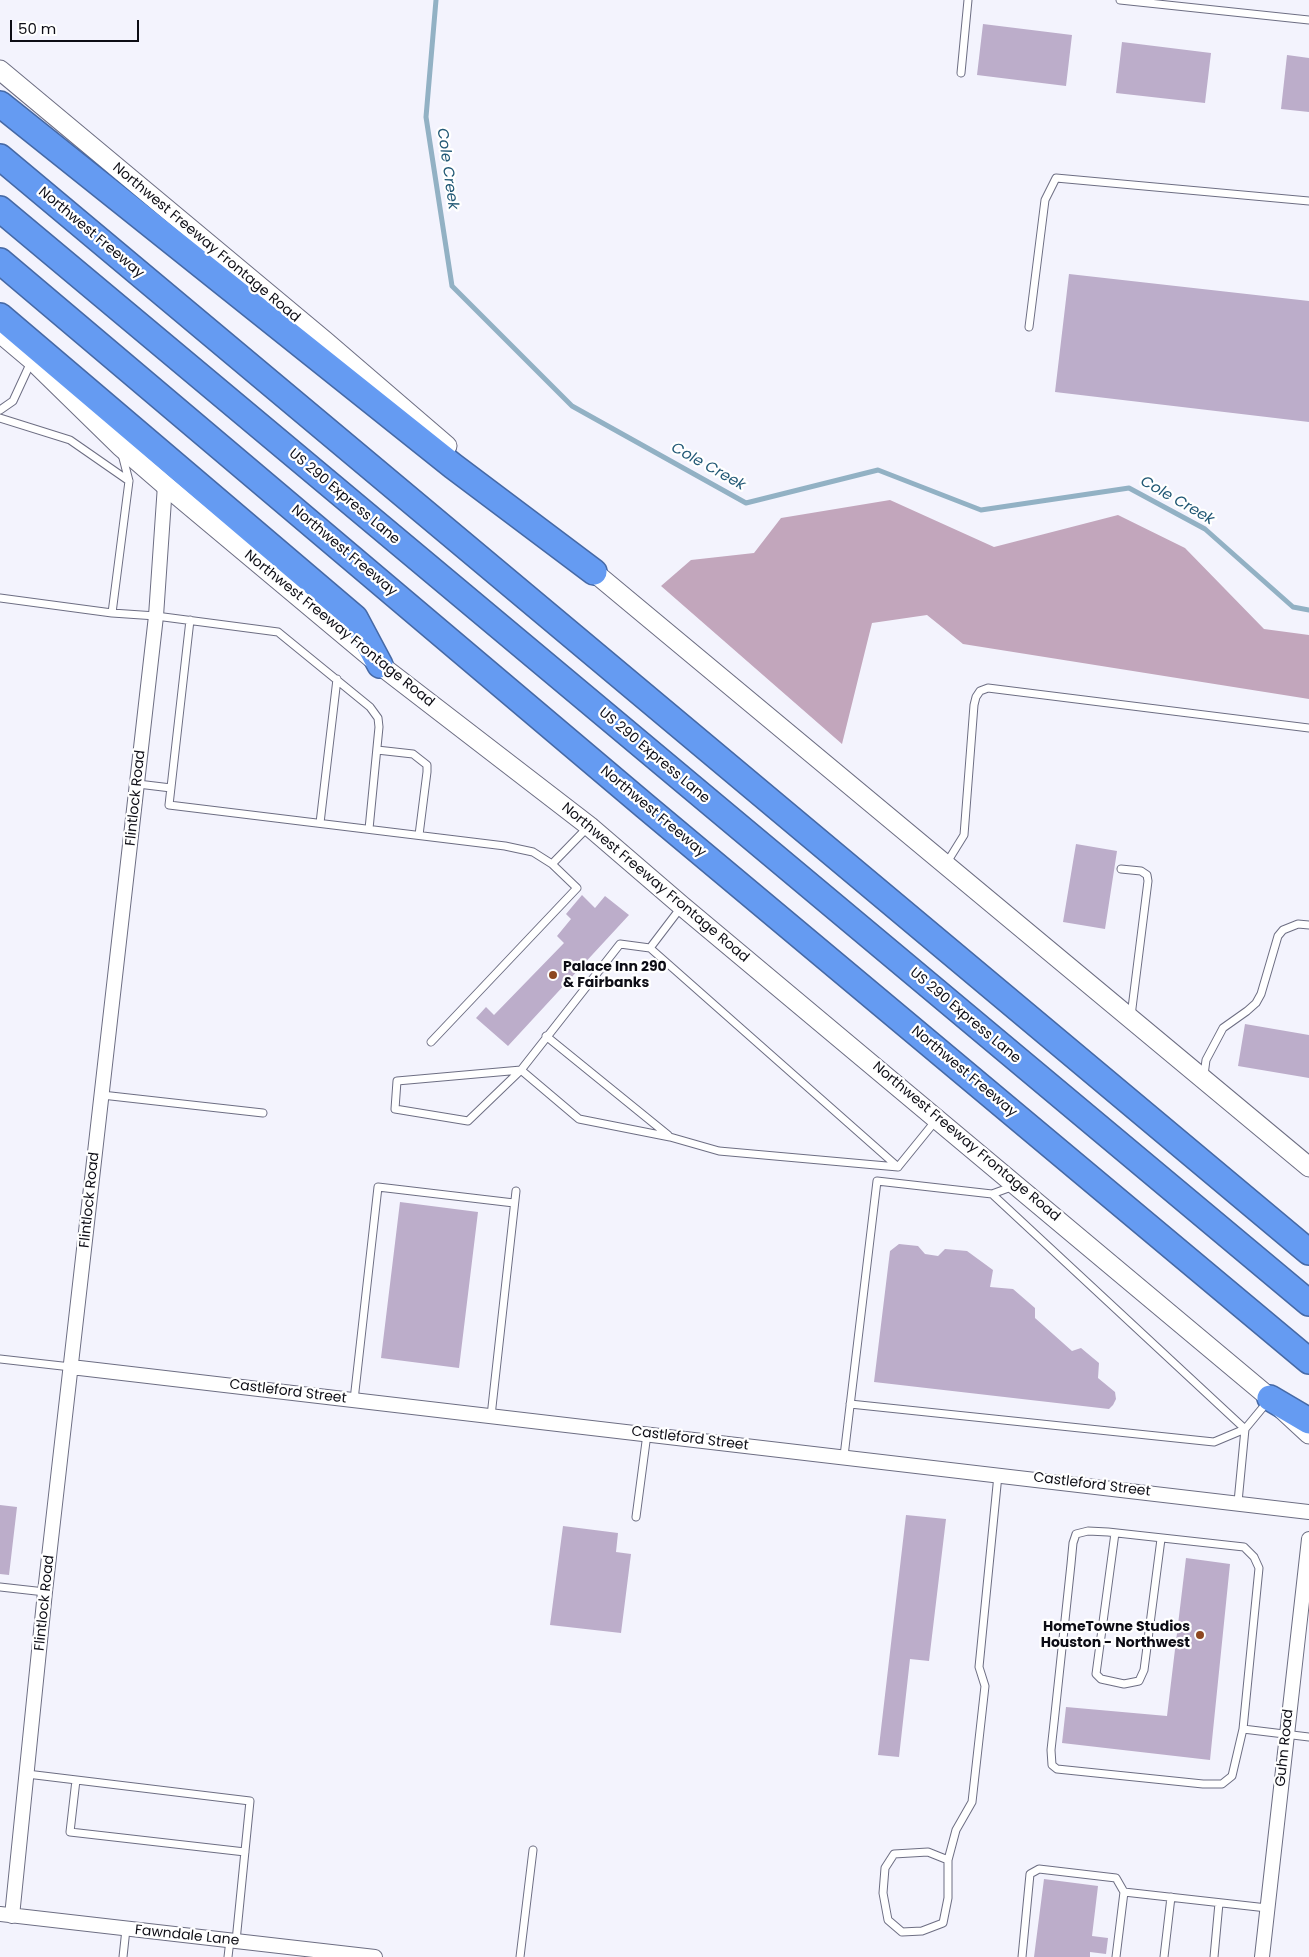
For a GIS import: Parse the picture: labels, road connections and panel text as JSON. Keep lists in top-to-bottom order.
{
  "streets": {
    "highway": ["Northwest Freeway", "US 290 Express Lane"],
    "main road": ["Northwest Freeway Frontage Road"],
    "street": [
      "Flintlock Road",
      "Castleford Street",
      "Guhn Road",
      "Fawndale Lane"
    ]
  },
  "crossings": [
    ["Northwest Freeway Frontage Road", "Flintlock Road"],
    ["Flintlock Road", "Castleford Street"],
    ["Flintlock Road", "Fawndale Lane"]
  ],
  "water": ["Cole Creek"],
  "places": ["Palace Inn 290 & Fairbanks", "HomeTowne Studios Houston - Northwest"],
  "scale_bar": "50 m"
}
